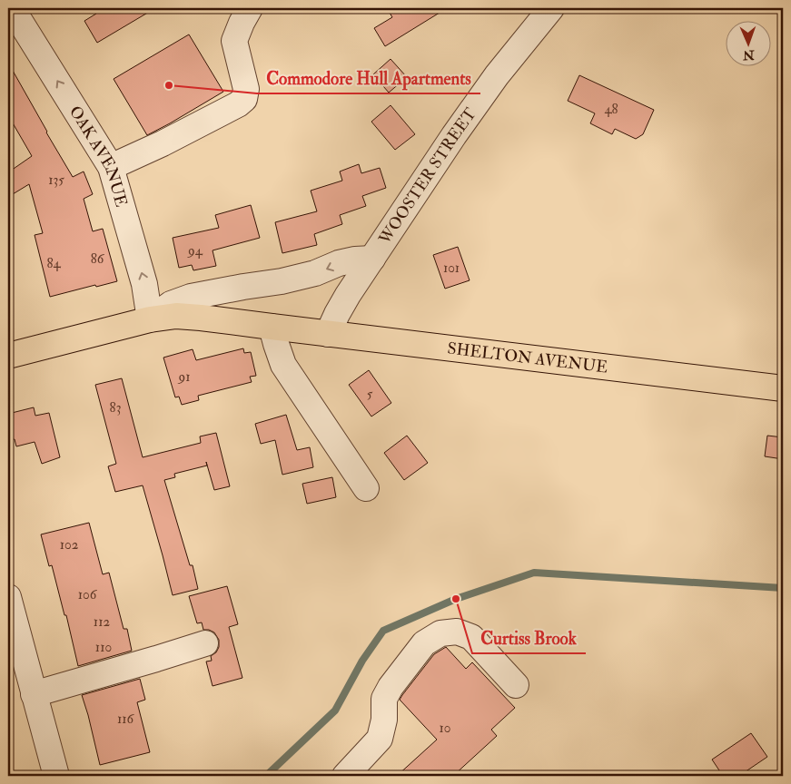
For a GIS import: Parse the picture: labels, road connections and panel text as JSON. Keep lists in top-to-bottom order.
{
  "streets": {
    "main road": ["WOOSTER STREET", "SHELTON AVENUE"],
    "street": ["OAK AVENUE"]
  },
  "crossings": [
    ["OAK AVENUE", "WOOSTER STREET"],
    ["WOOSTER STREET", "SHELTON AVENUE"]
  ],
  "one_way": ["OAK AVENUE"],
  "places": ["Commodore Hull Apartments", "Curtiss Brook"],
  "house_numbers": [
    "48",
    "135",
    "94",
    "86",
    "84",
    "101",
    "91",
    "5",
    "83",
    "102",
    "106",
    "112",
    "110",
    "116",
    "10"
  ],
  "north": "bottom"
}
